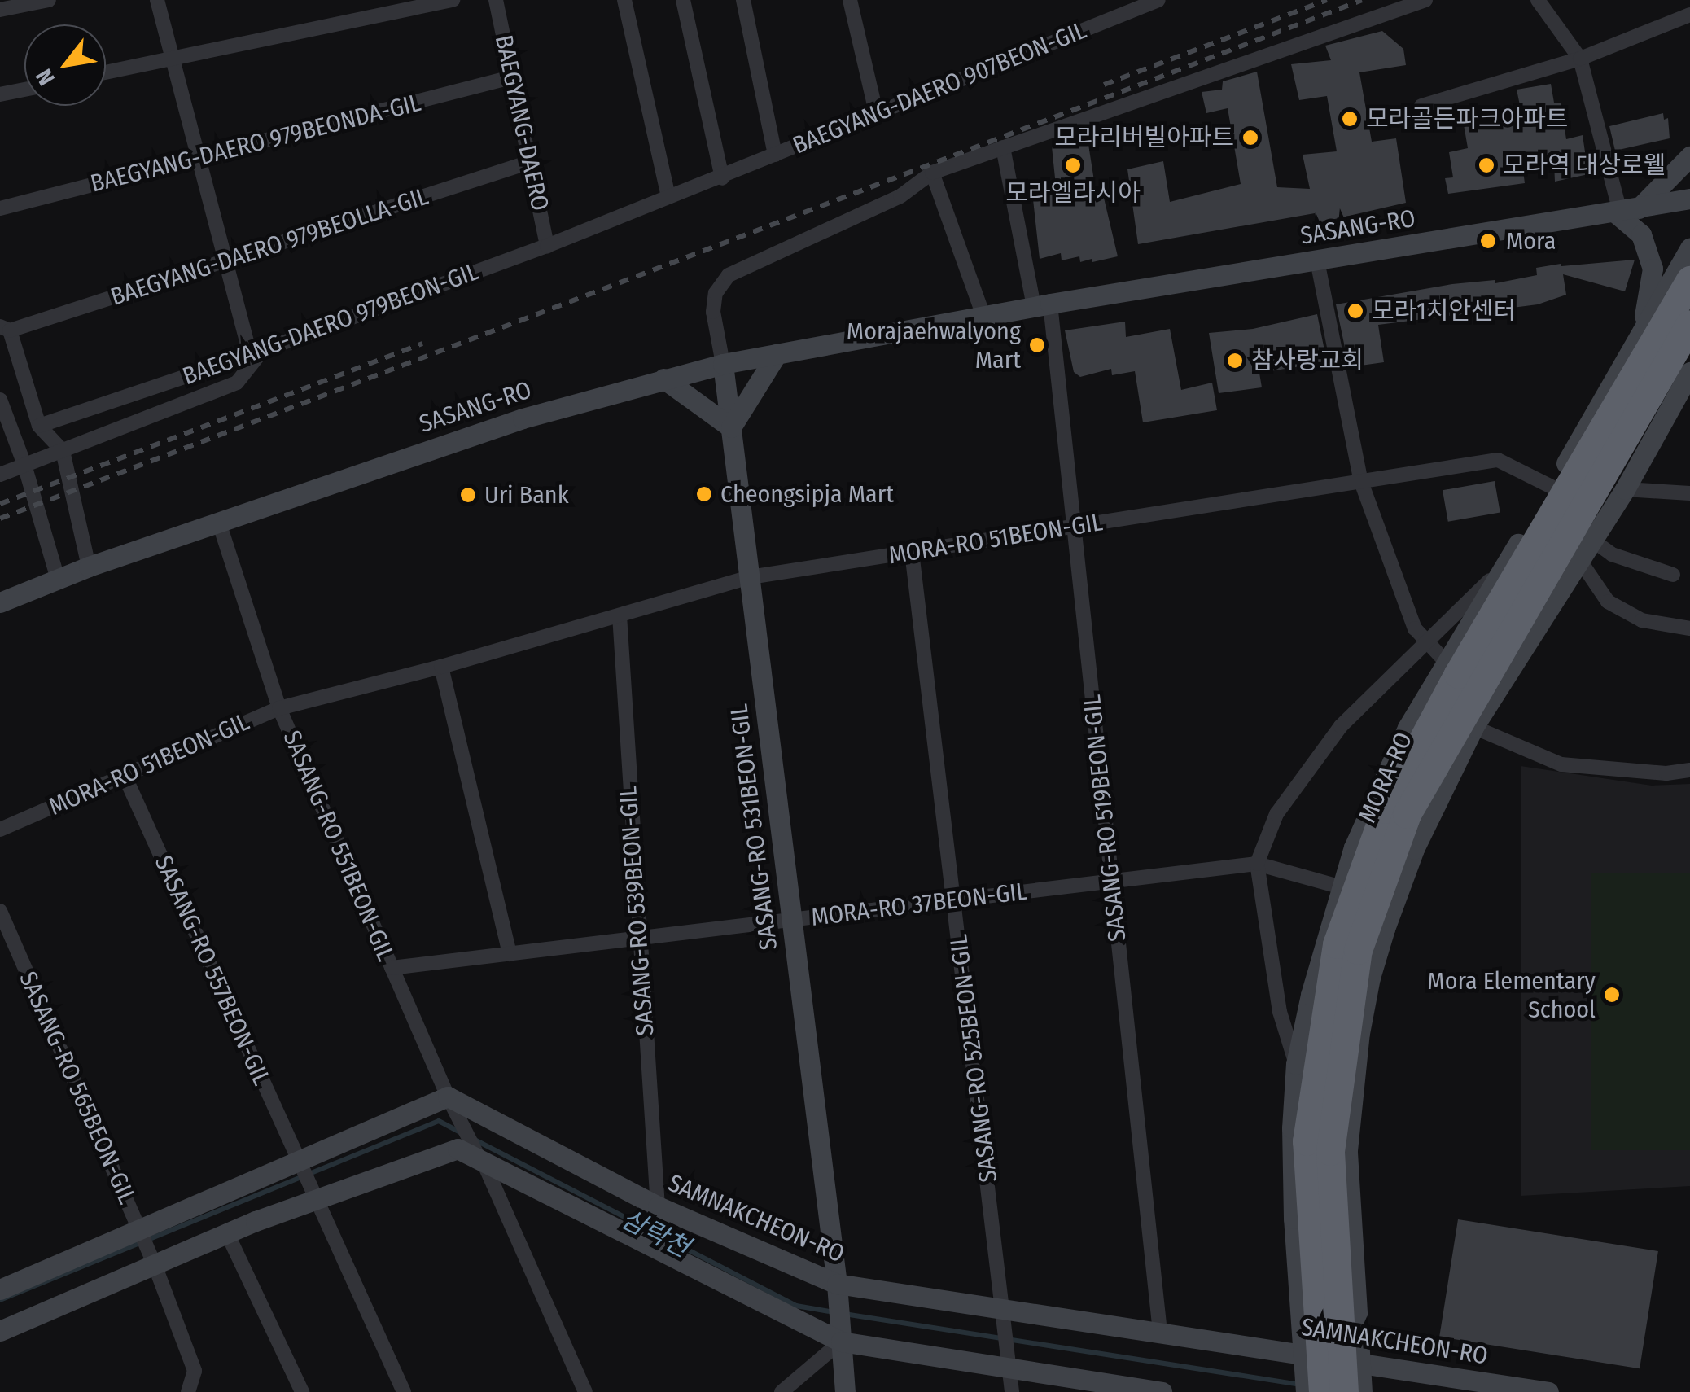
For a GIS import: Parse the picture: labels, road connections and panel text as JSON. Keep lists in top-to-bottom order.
{
  "streets": {
    "highway": ["MORA-RO"],
    "main road": ["SASANG-RO", "SASANG-RO 531BEON-GIL", "SAMNAKCHEON-RO"],
    "street": [
      "BAEGYANG-DAERO 907BEON-GIL",
      "BAEGYANG-DAERO",
      "BAEGYANG-DAERO 979BEONDA-GIL",
      "BAEGYANG-DAERO 979BEOLLA-GIL",
      "BAEGYANG-DAERO 979BEON-GIL",
      "MORA-RO 51BEON-GIL",
      "SASANG-RO 519BEON-GIL",
      "SASANG-RO 551BEON-GIL",
      "MORA-RO 37BEON-GIL",
      "SASANG-RO 539BEON-GIL",
      "SASANG-RO 557BEON-GIL",
      "SASANG-RO 525BEON-GIL",
      "SASANG-RO 565BEON-GIL"
    ]
  },
  "crossings": [
    ["BAEGYANG-DAERO 907BEON-GIL", "BAEGYANG-DAERO 979BEON-GIL"],
    ["BAEGYANG-DAERO", "BAEGYANG-DAERO 979BEONDA-GIL"],
    ["BAEGYANG-DAERO", "BAEGYANG-DAERO 979BEOLLA-GIL"],
    ["BAEGYANG-DAERO", "BAEGYANG-DAERO 979BEON-GIL"],
    ["SASANG-RO", "SASANG-RO 519BEON-GIL"],
    ["SASANG-RO", "SASANG-RO 531BEON-GIL"],
    ["SASANG-RO", "SASANG-RO 551BEON-GIL"],
    ["MORA-RO 51BEON-GIL", "MORA-RO"],
    ["MORA-RO 51BEON-GIL", "SASANG-RO 519BEON-GIL"],
    ["MORA-RO 51BEON-GIL", "SASANG-RO 531BEON-GIL"],
    ["MORA-RO 51BEON-GIL", "SASANG-RO 551BEON-GIL"],
    ["MORA-RO 51BEON-GIL", "SASANG-RO 539BEON-GIL"],
    ["MORA-RO 51BEON-GIL", "SASANG-RO 557BEON-GIL"],
    ["MORA-RO 51BEON-GIL", "SASANG-RO 525BEON-GIL"],
    ["MORA-RO", "MORA-RO 37BEON-GIL"],
    ["MORA-RO", "SAMNAKCHEON-RO"],
    ["SASANG-RO 519BEON-GIL", "MORA-RO 37BEON-GIL"],
    ["SASANG-RO 519BEON-GIL", "SAMNAKCHEON-RO"],
    ["SASANG-RO 531BEON-GIL", "MORA-RO 37BEON-GIL"],
    ["SASANG-RO 531BEON-GIL", "SAMNAKCHEON-RO"],
    ["SASANG-RO 551BEON-GIL", "MORA-RO 37BEON-GIL"],
    ["SASANG-RO 551BEON-GIL", "SAMNAKCHEON-RO"],
    ["MORA-RO 37BEON-GIL", "SASANG-RO 539BEON-GIL"],
    ["MORA-RO 37BEON-GIL", "SASANG-RO 525BEON-GIL"],
    ["SASANG-RO 539BEON-GIL", "SAMNAKCHEON-RO"],
    ["SASANG-RO 525BEON-GIL", "SAMNAKCHEON-RO"]
  ],
  "water": ["삼락천"],
  "places": [
    "모라골든파크아파트",
    "모라리버빌아파트",
    "모라엘라시아",
    "모라역 대상로웰",
    "Mora",
    "모라1치안센터",
    "Morajaehwalyong Mart",
    "참사랑교회",
    "Cheongsipja Mart",
    "Uri Bank",
    "Mora Elementary School"
  ],
  "north": "bottom left"
}
